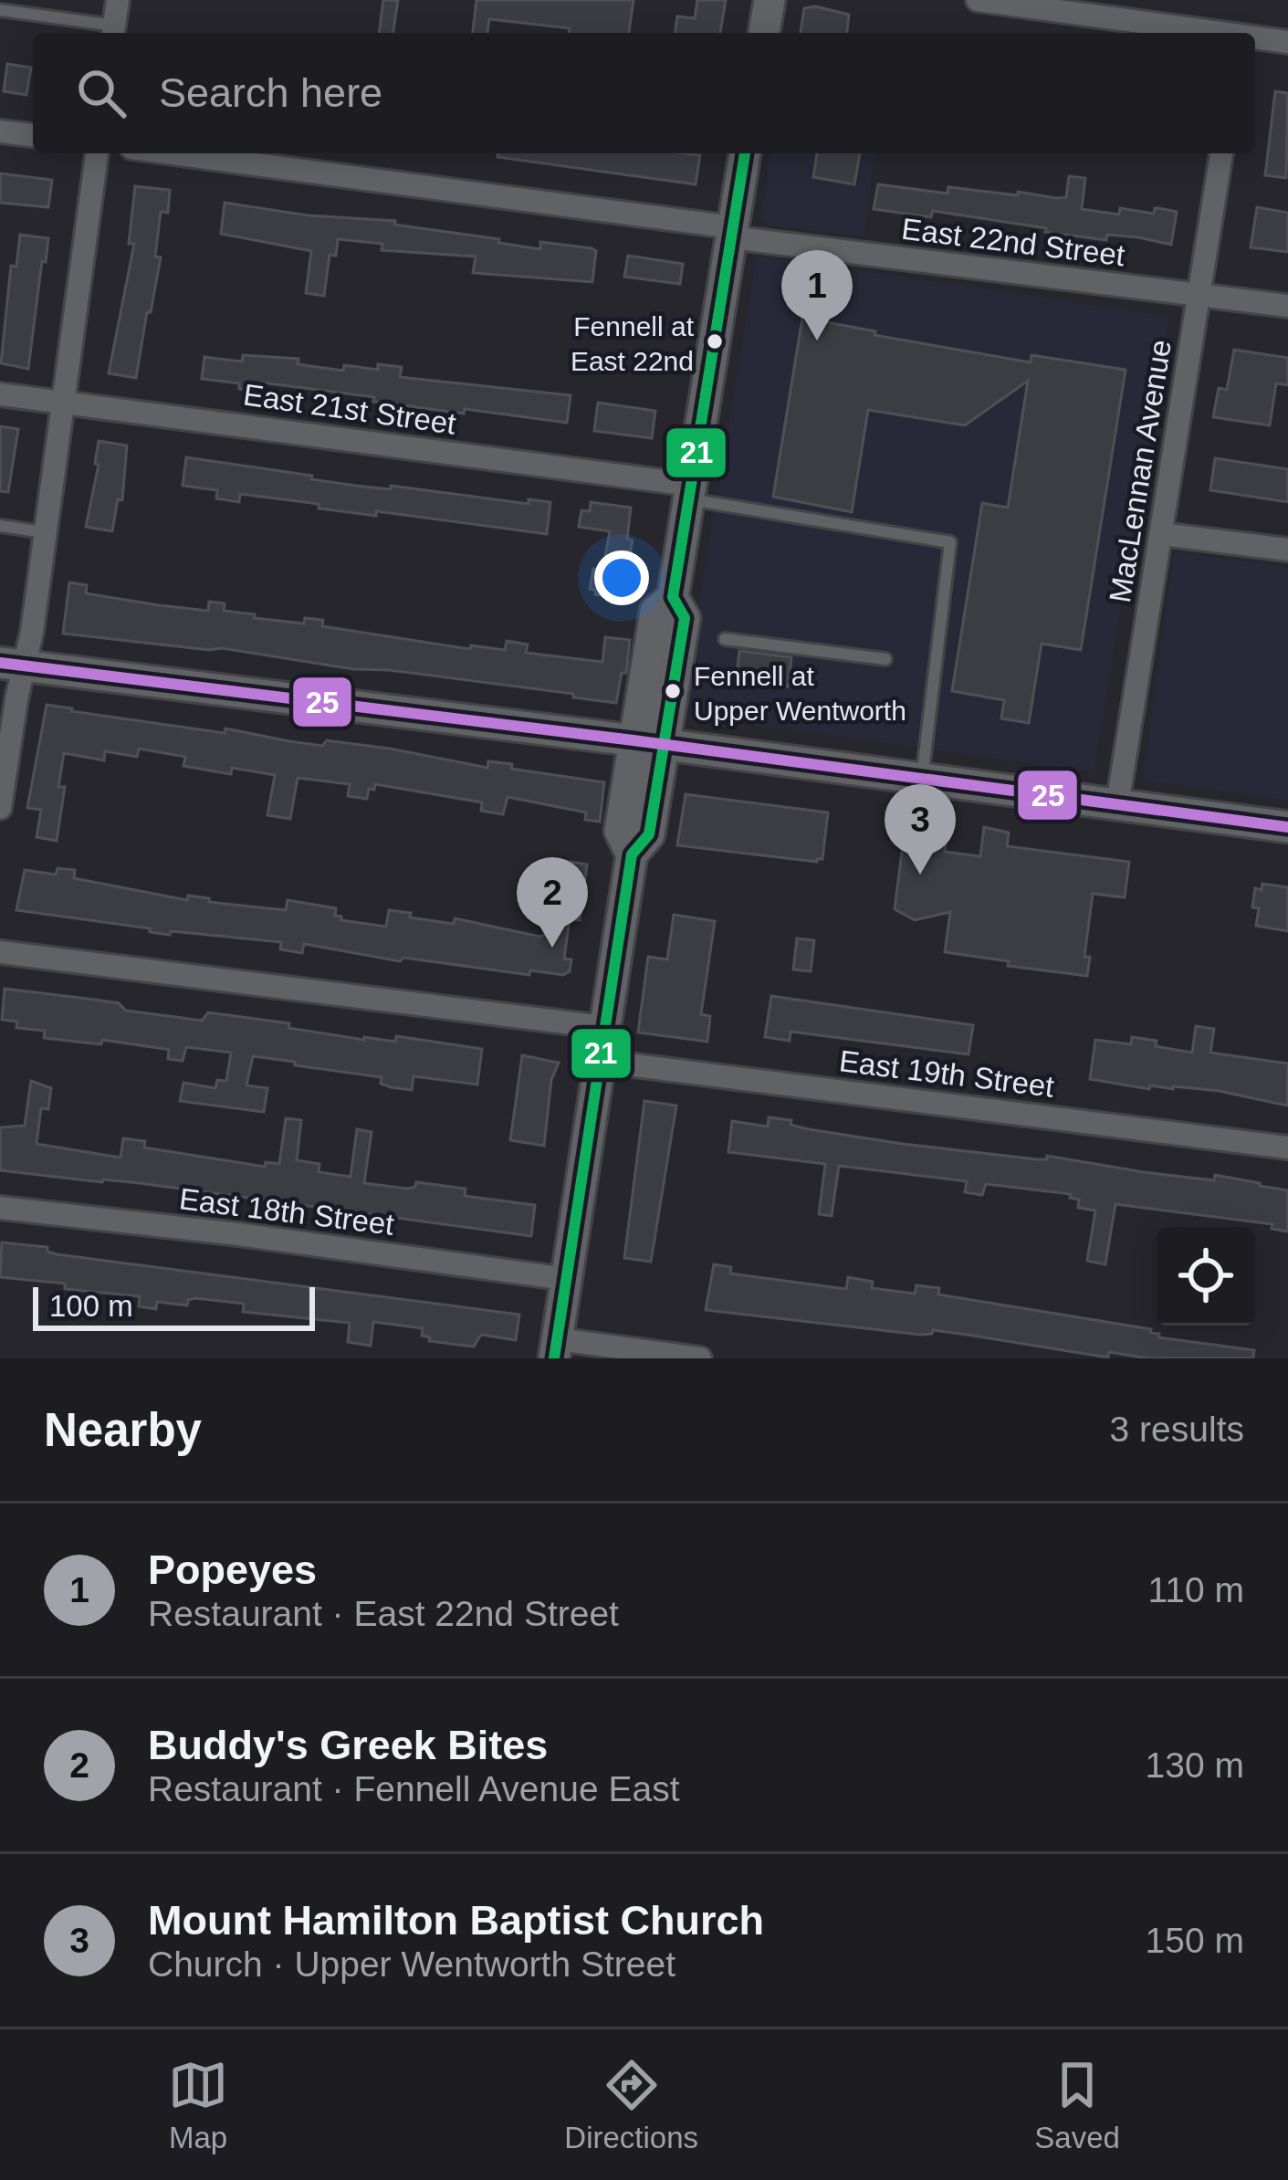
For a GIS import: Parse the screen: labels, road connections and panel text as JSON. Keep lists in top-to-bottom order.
{
  "streets": {
    "street": [
      "East 22nd Street",
      "East 21st Street",
      "MacLennan Avenue",
      "East 19th Street",
      "East 18th Street"
    ]
  },
  "crossings": [
    ["East 22nd Street", "MacLennan Avenue"]
  ],
  "places": ["Fennell at East 22nd", "Fennell at Upper Wentworth"],
  "lines": ["transit line 21", "transit line 25"],
  "scale_bar": "100 m",
  "page": {
    "search": "Search here",
    "pins": ["1", "3", "2"],
    "scale": "100 m",
    "heading": ["Nearby", "3 results"],
    "list": [
      {
        "mark": "1",
        "name": "Popeyes",
        "note": "Restaurant · East 22nd Street",
        "value": "110 m"
      },
      {
        "mark": "2",
        "name": "Buddy's Greek Bites",
        "note": "Restaurant · Fennell Avenue East",
        "value": "130 m"
      },
      {
        "mark": "3",
        "name": "Mount Hamilton Baptist Church",
        "note": "Church · Upper Wentworth Street",
        "value": "150 m"
      }
    ],
    "nav": ["Map", "Directions", "Saved"]
  }
}
